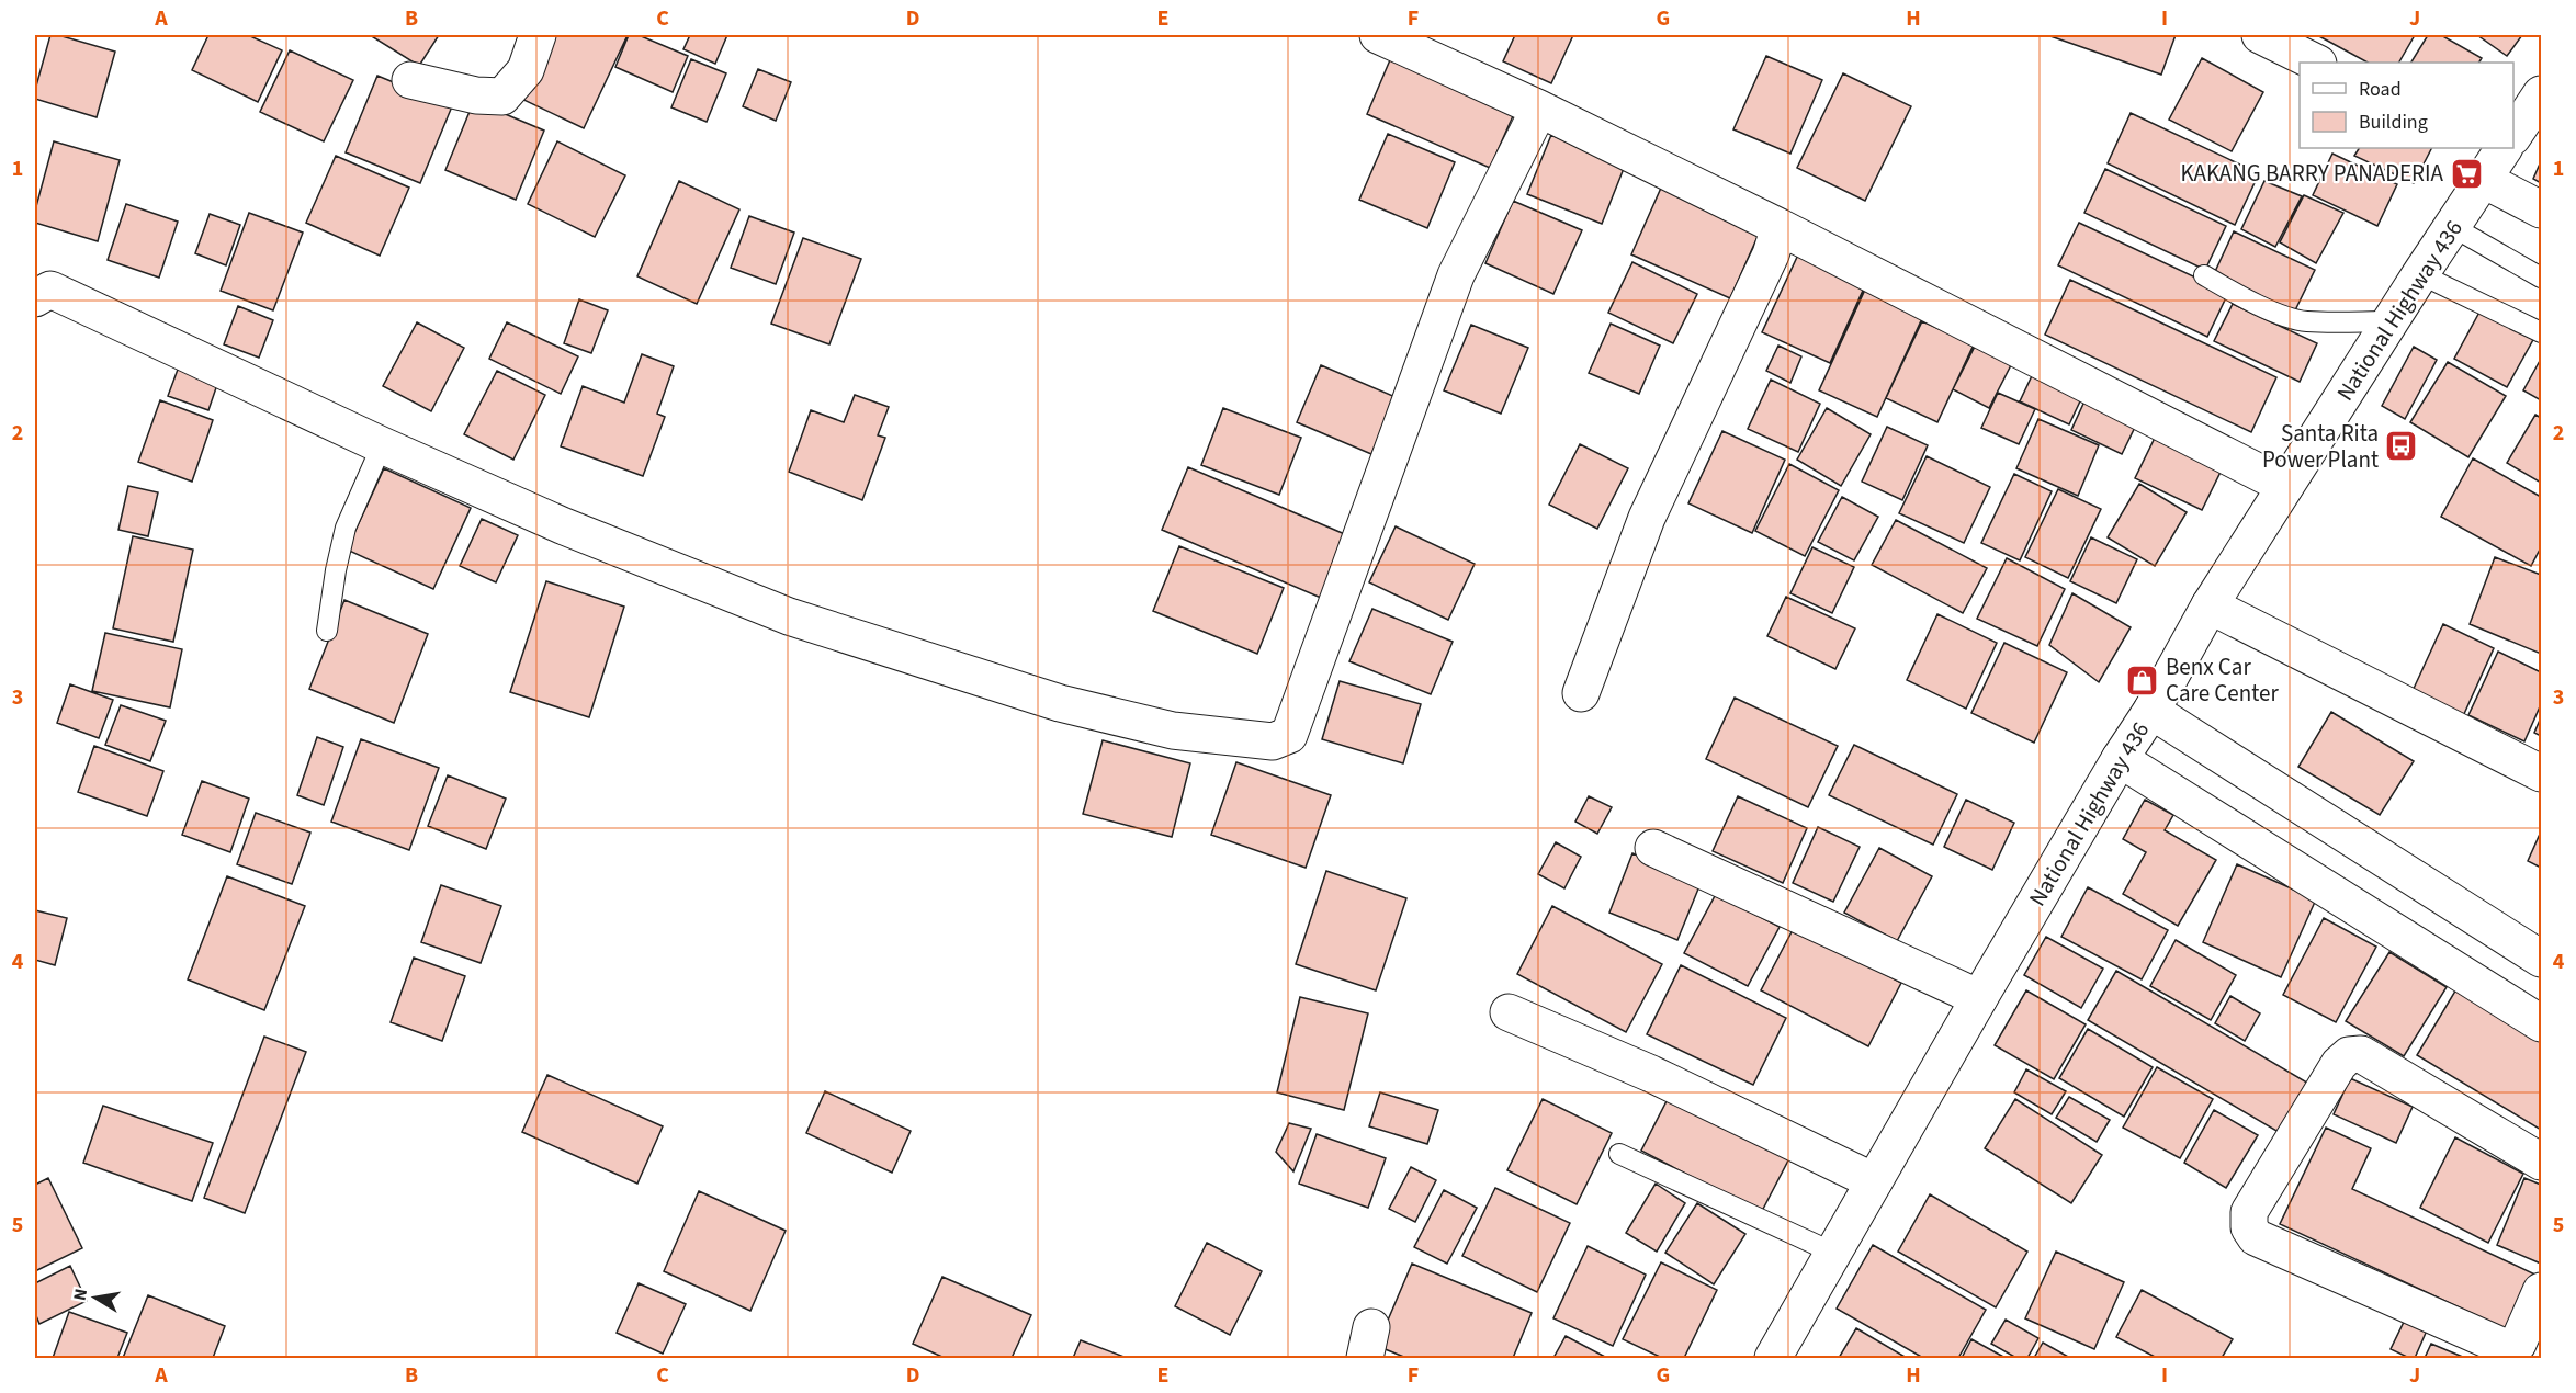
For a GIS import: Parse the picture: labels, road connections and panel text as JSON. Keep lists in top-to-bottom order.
{
  "streets": {
    "street": ["National Highway 436"]
  },
  "places": {
    "supermarket": ["KAKANG BARRY PANADERIA"],
    "bus stop": ["Santa Rita Power Plant"],
    "shop": ["Benx Car Care Center"]
  },
  "legend": ["Road", "Building"],
  "north": "left",
  "grid": {
    "columns": [
      "A",
      "B",
      "C",
      "D",
      "E",
      "F",
      "G",
      "H",
      "I",
      "J"
    ],
    "rows": [
      "1",
      "2",
      "3",
      "4",
      "5"
    ]
  }
}
